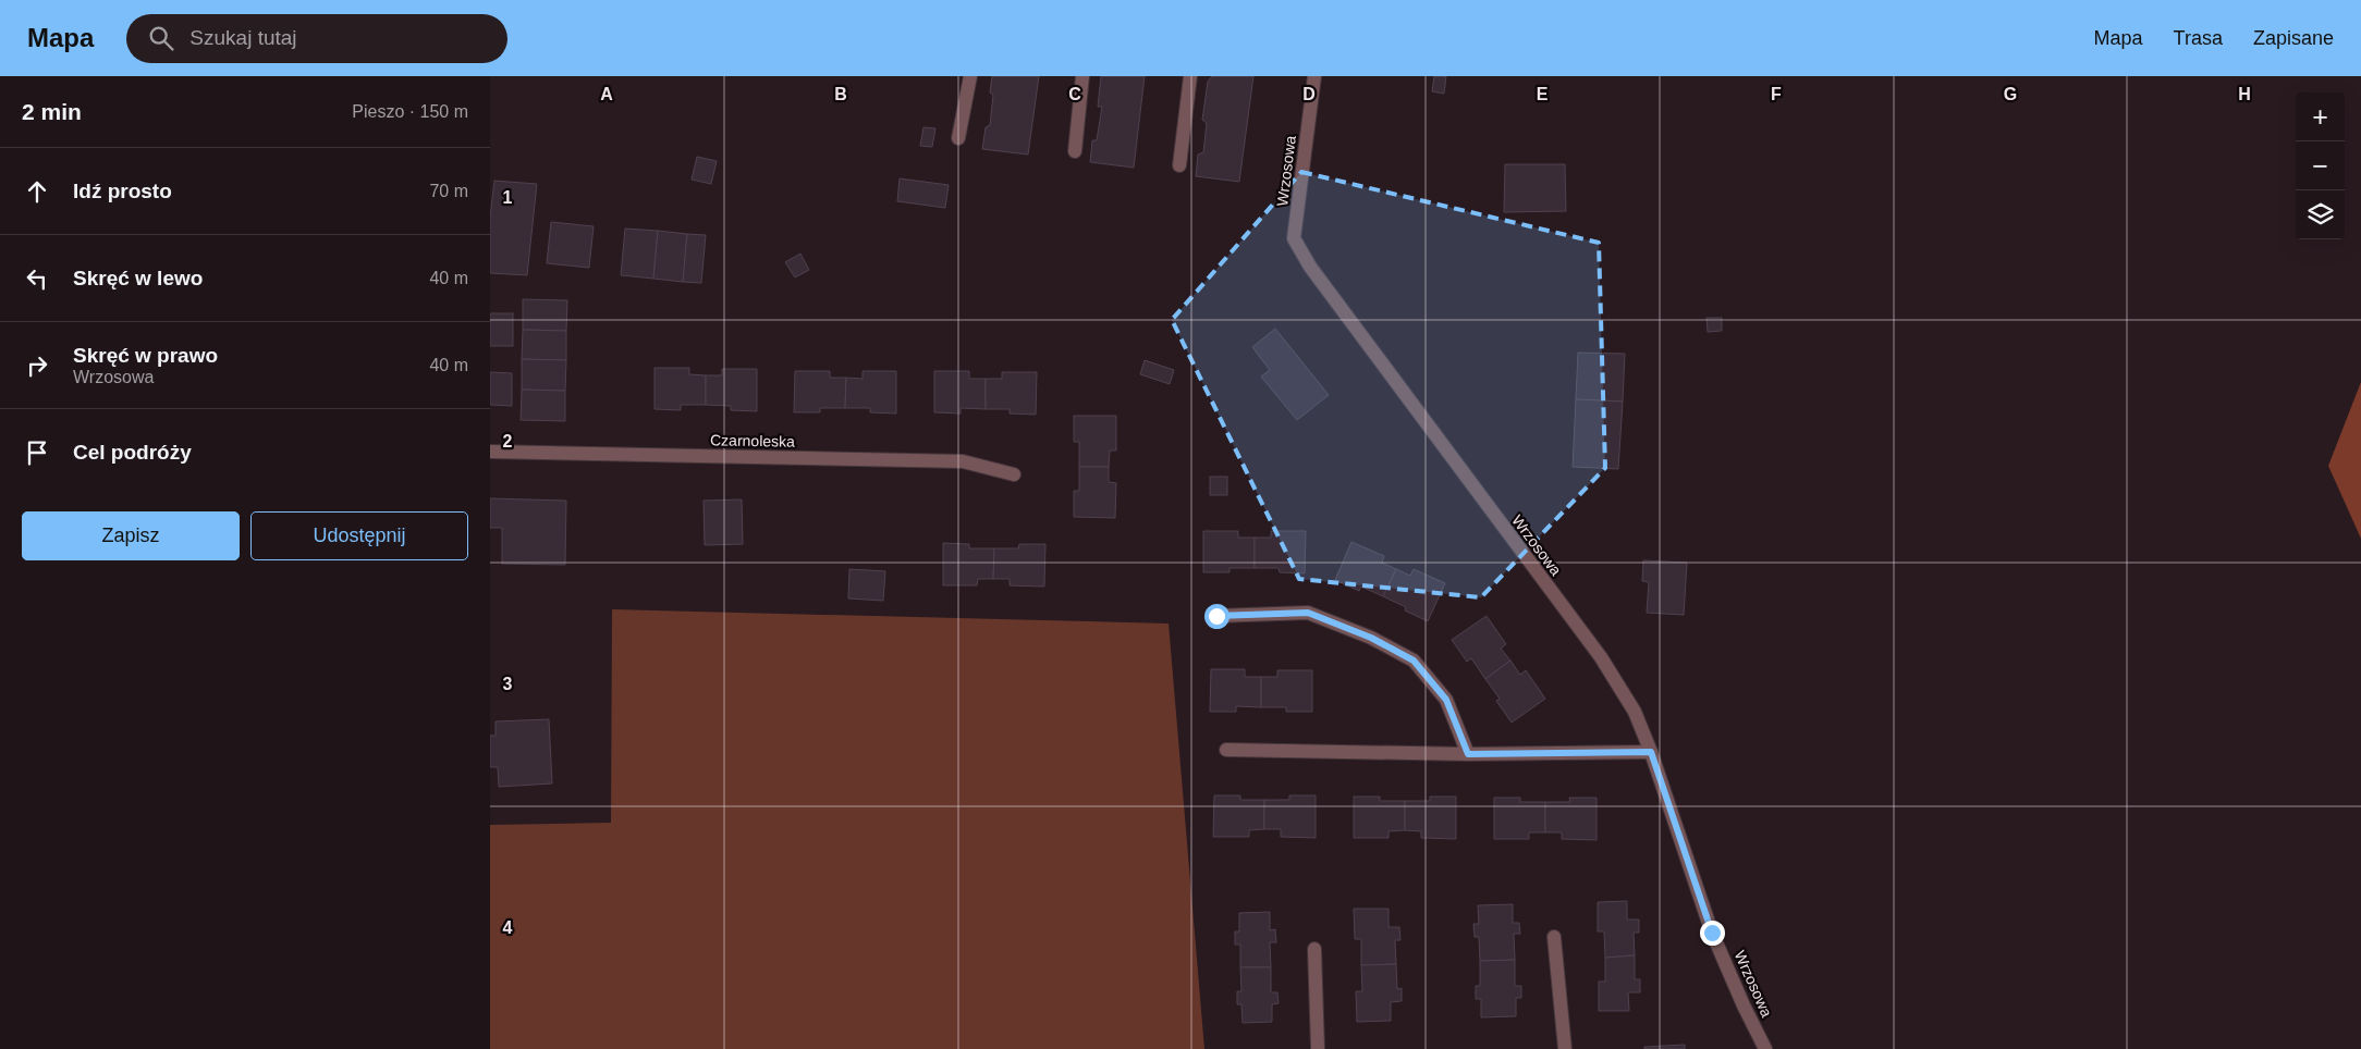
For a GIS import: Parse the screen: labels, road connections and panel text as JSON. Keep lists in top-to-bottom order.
{
  "streets": {
    "street": ["Wrzosowa", "Czarnoleska"]
  },
  "page": {
    "header": "Mapa",
    "search": "Szukaj tutaj",
    "nav": ["Mapa", "Trasa", "Zapisane"],
    "heading": ["2 min", "Pieszo · 150 m"],
    "map_buttons": ["+", "−"],
    "list": [
      ["Idź prosto", "70 m"],
      ["Skręć w lewo", "40 m"],
      ["Skręć w prawo", "Wrzosowa", "40 m"],
      "Cel podróży"
    ],
    "buttons": ["Zapisz", "Udostępnij"]
  },
  "grid": {
    "columns": [
      "A",
      "B",
      "C",
      "D",
      "E",
      "F",
      "G",
      "H"
    ],
    "rows": [
      "1",
      "2",
      "3",
      "4"
    ]
  }
}
